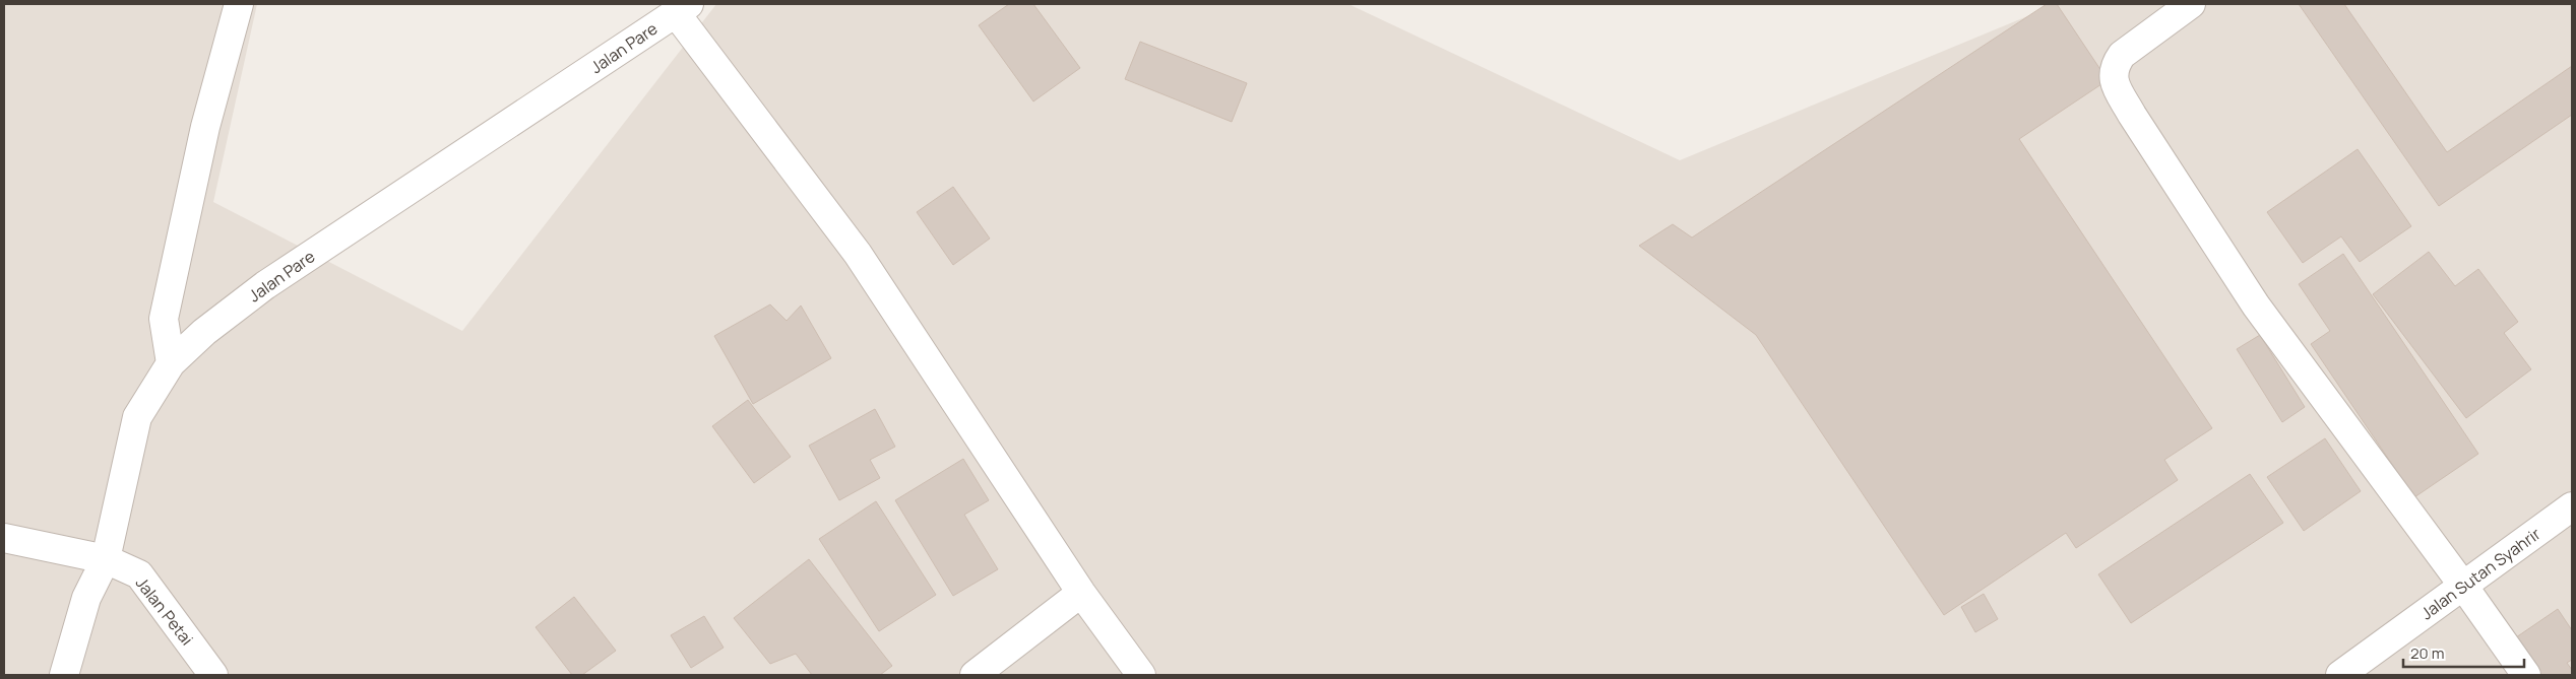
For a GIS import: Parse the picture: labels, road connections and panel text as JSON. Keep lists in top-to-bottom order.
{
  "streets": {
    "street": ["Jalan Pare", "Jalan Sutan Syahrir", "Jalan Petai"]
  },
  "crossings": [
    ["Jalan Pare", "Jalan Petai"]
  ],
  "scale_bar": "20 m"
}
